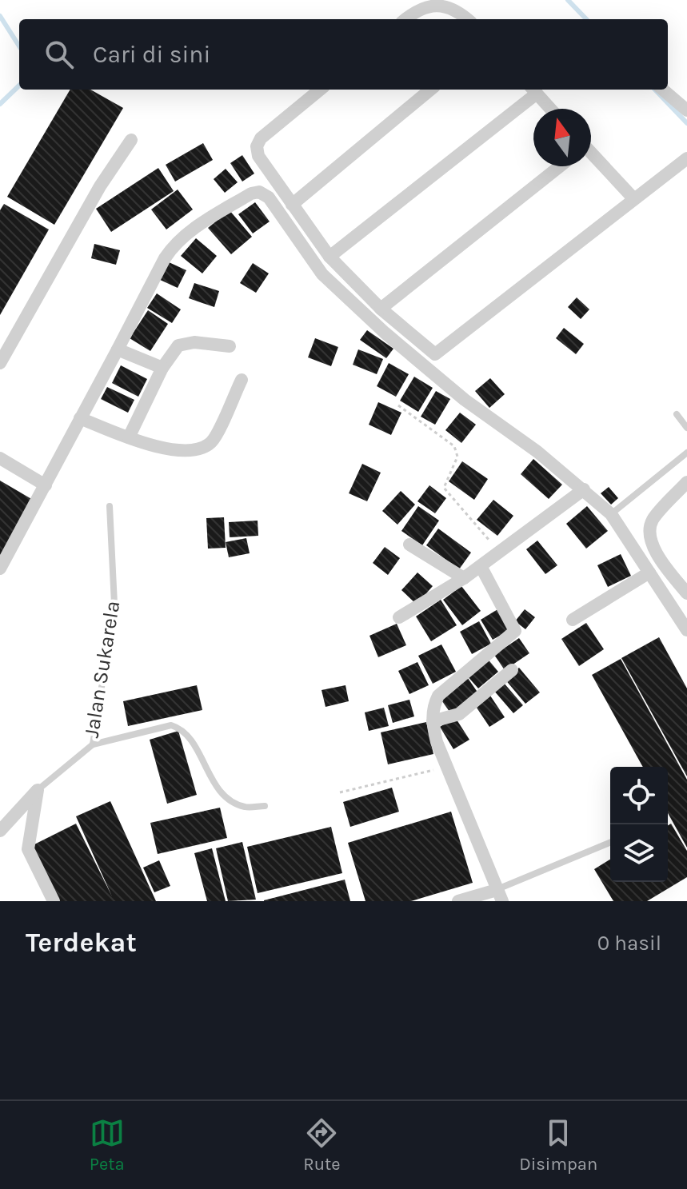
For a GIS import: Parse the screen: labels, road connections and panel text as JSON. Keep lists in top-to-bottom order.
{
  "streets": {
    "street": ["Jalan Sukarela"]
  },
  "north": "top",
  "page": {
    "search": "Cari di sini",
    "heading": ["Terdekat", "0 hasil"],
    "nav": ["Peta", "Rute", "Disimpan"]
  }
}
